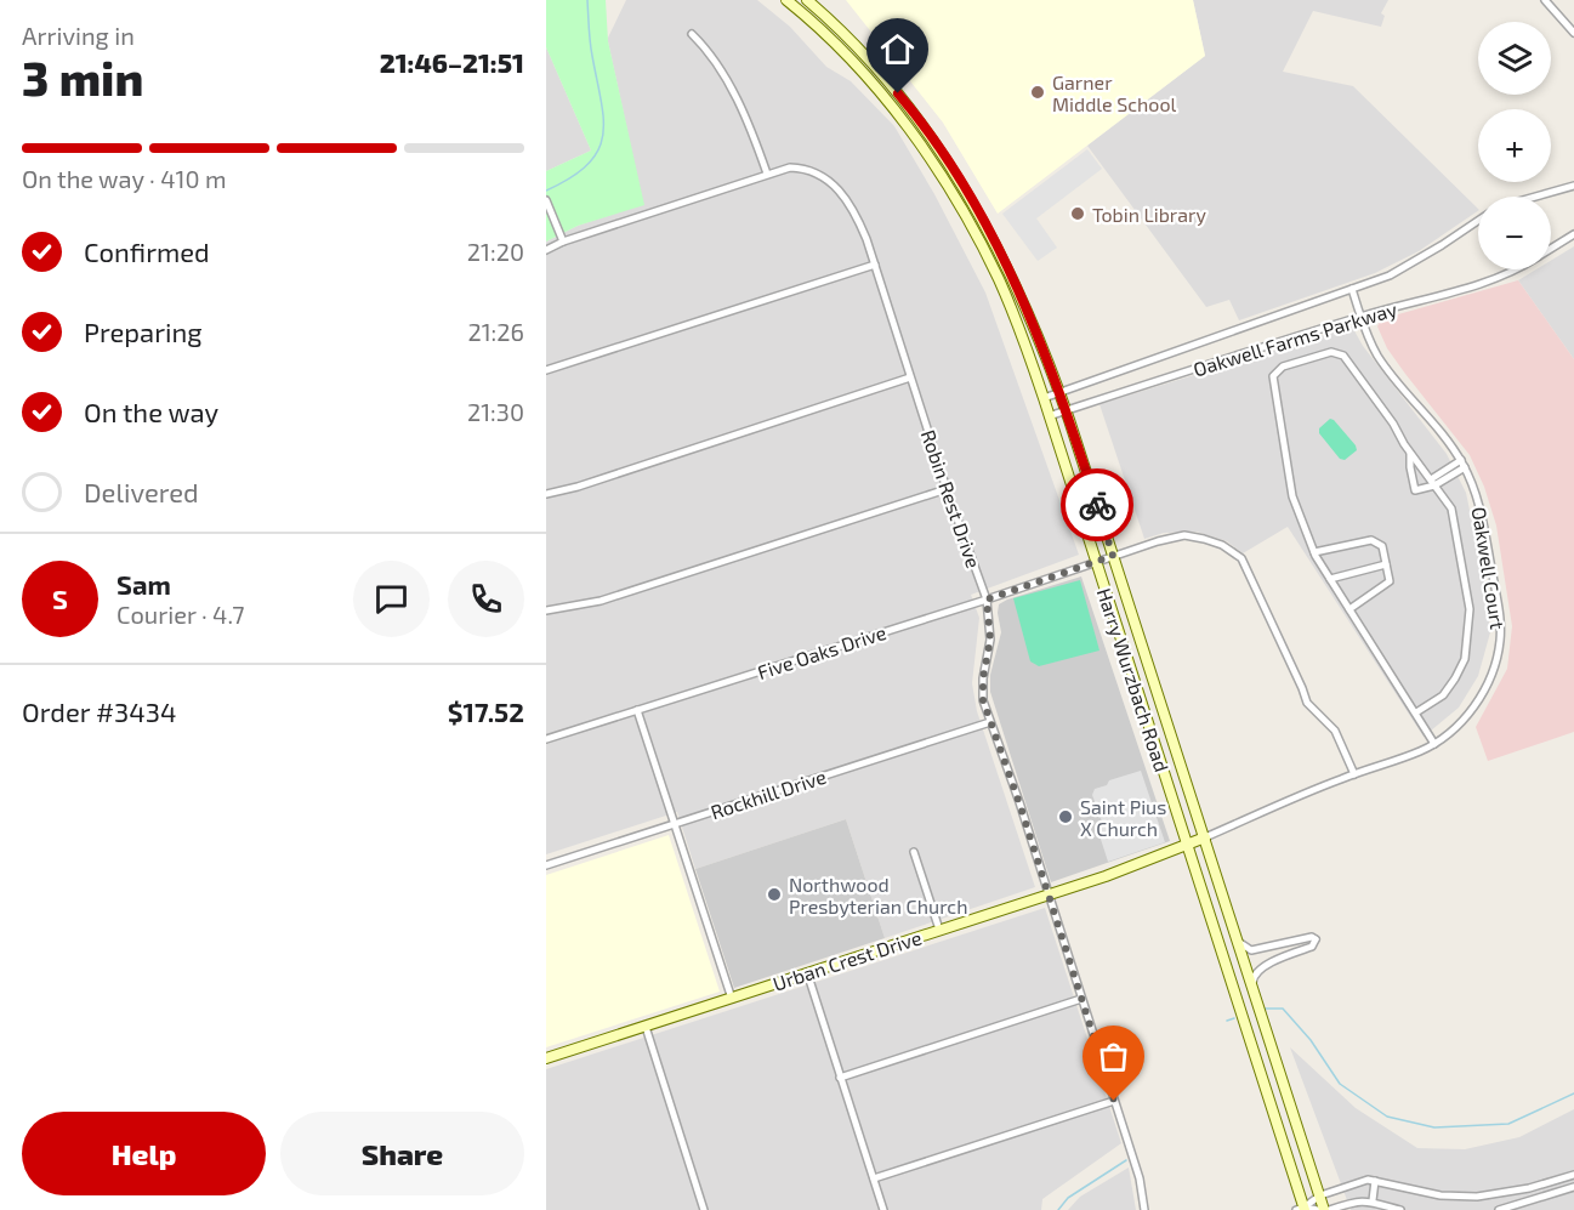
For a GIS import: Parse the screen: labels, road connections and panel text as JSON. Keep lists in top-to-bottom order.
{
  "streets": {
    "main road": ["Harry Wurzbach Road", "Urban Crest Drive"],
    "street": [
      "Oakwell Farms Parkway",
      "Robin Rest Drive",
      "Oakwell Court",
      "Five Oaks Drive",
      "Rockhill Drive"
    ]
  },
  "crossings": [
    ["Oakwell Farms Parkway", "Oakwell Court"],
    ["Oakwell Farms Parkway", "Harry Wurzbach Road"],
    ["Robin Rest Drive", "Five Oaks Drive"],
    ["Robin Rest Drive", "Rockhill Drive"],
    ["Robin Rest Drive", "Urban Crest Drive"],
    ["Oakwell Court", "Five Oaks Drive"],
    ["Oakwell Court", "Harry Wurzbach Road"],
    ["Oakwell Court", "Urban Crest Drive"],
    ["Five Oaks Drive", "Harry Wurzbach Road"],
    ["Harry Wurzbach Road", "Urban Crest Drive"]
  ],
  "places": [
    "Garner Middle School",
    "Tobin Library",
    "Saint Pius X Church",
    "Northwood Presbyterian Church"
  ],
  "page": {
    "heading": ["3 min", "Arriving in", "21:46–21:51"],
    "panel": [
      "Sam",
      "Courier · 4.7",
      "Order #3434",
      "$17.52"
    ],
    "map_buttons": ["+", "−"],
    "bar": "On the way · 410 m",
    "list": [
      ["Confirmed", "21:20"],
      ["Preparing", "21:26"],
      ["On the way", "21:30"],
      "Delivered"
    ],
    "round": "S",
    "buttons": ["Help", "Share"]
  }
}
